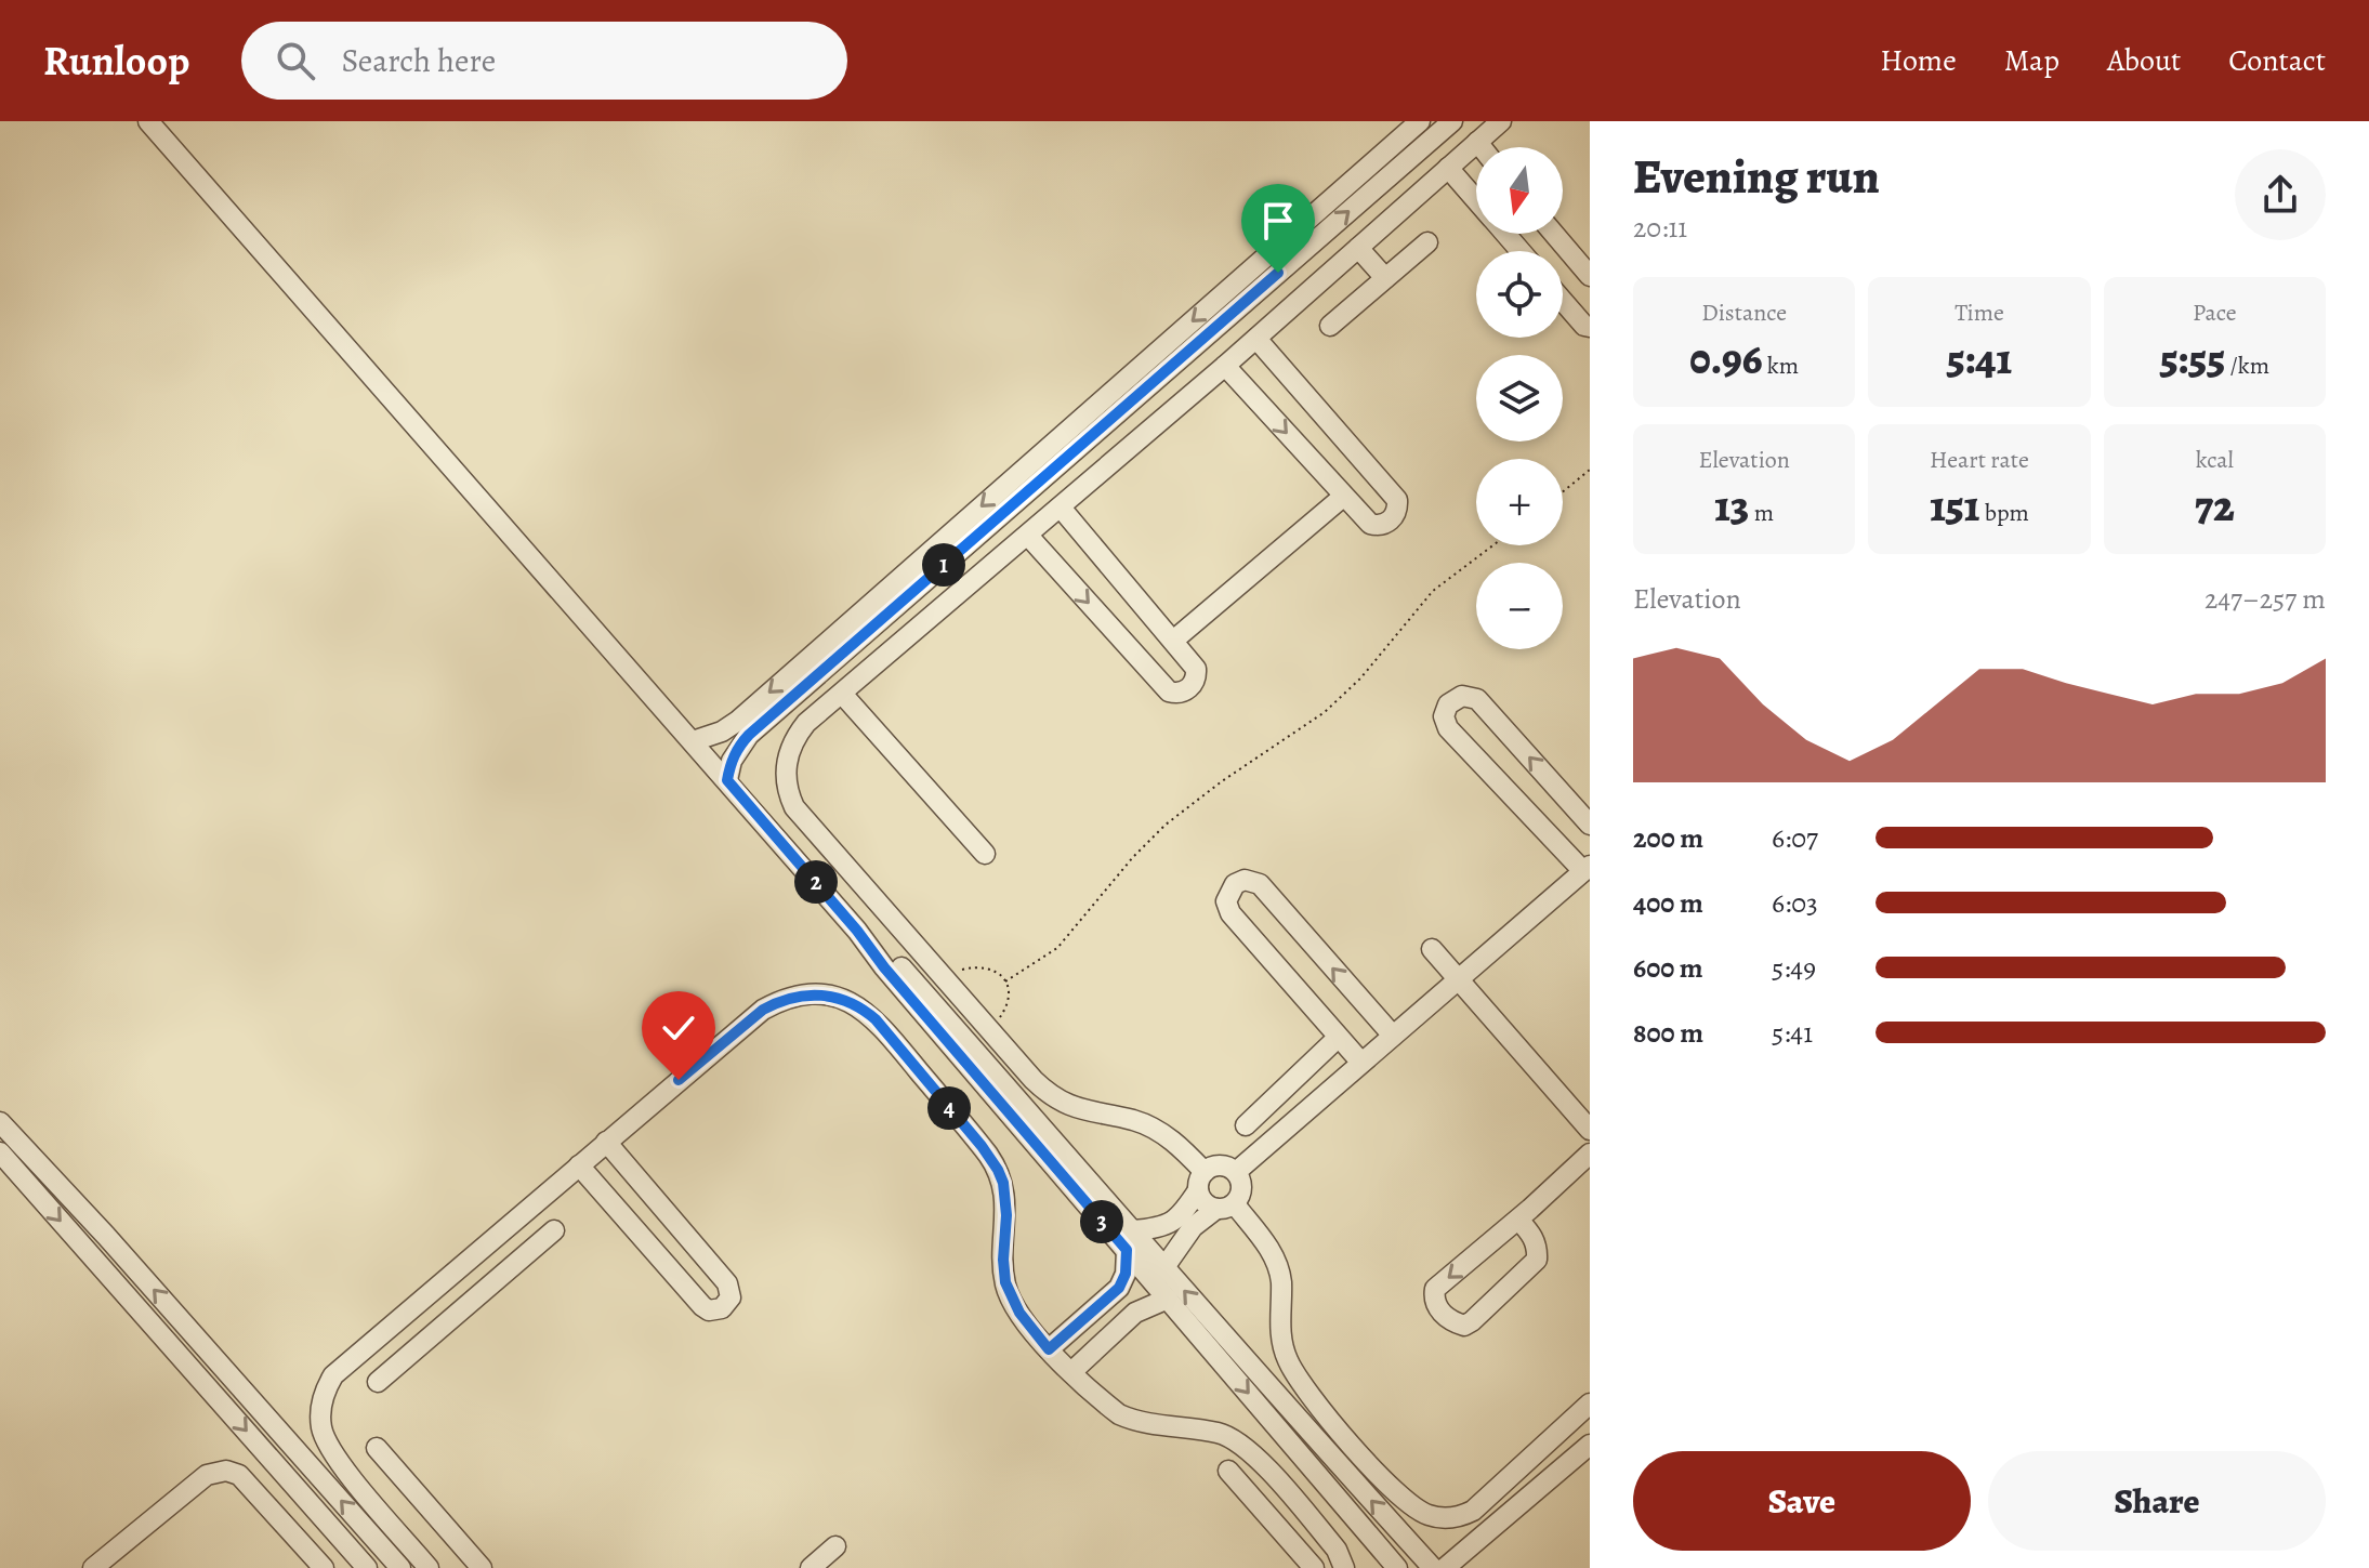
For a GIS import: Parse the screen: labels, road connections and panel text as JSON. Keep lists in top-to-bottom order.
{
  "north": "bottom",
  "page": {
    "header": "Runloop",
    "search": "Search here",
    "nav": [
      "Home",
      "Map",
      "About",
      "Contact"
    ],
    "heading": ["Evening run", "20:11"],
    "map_buttons": ["+", "−"],
    "stats": [
      ["Distance", "0.96 km"],
      ["Time", "5:41"],
      ["Pace", "5:55 /km"],
      ["Elevation", "13 m"],
      ["Heart rate", "151 bpm"],
      ["kcal", "72"]
    ],
    "pins": [
      "1",
      "2",
      "4",
      "3"
    ],
    "chart": ["Elevation", "247–257 m"],
    "list": [
      {
        "name": "200 m",
        "note": "6:07"
      },
      {
        "name": "400 m",
        "note": "6:03"
      },
      {
        "name": "600 m",
        "note": "5:49"
      },
      {
        "name": "800 m",
        "note": "5:41"
      }
    ],
    "buttons": ["Save", "Share"]
  }
}
